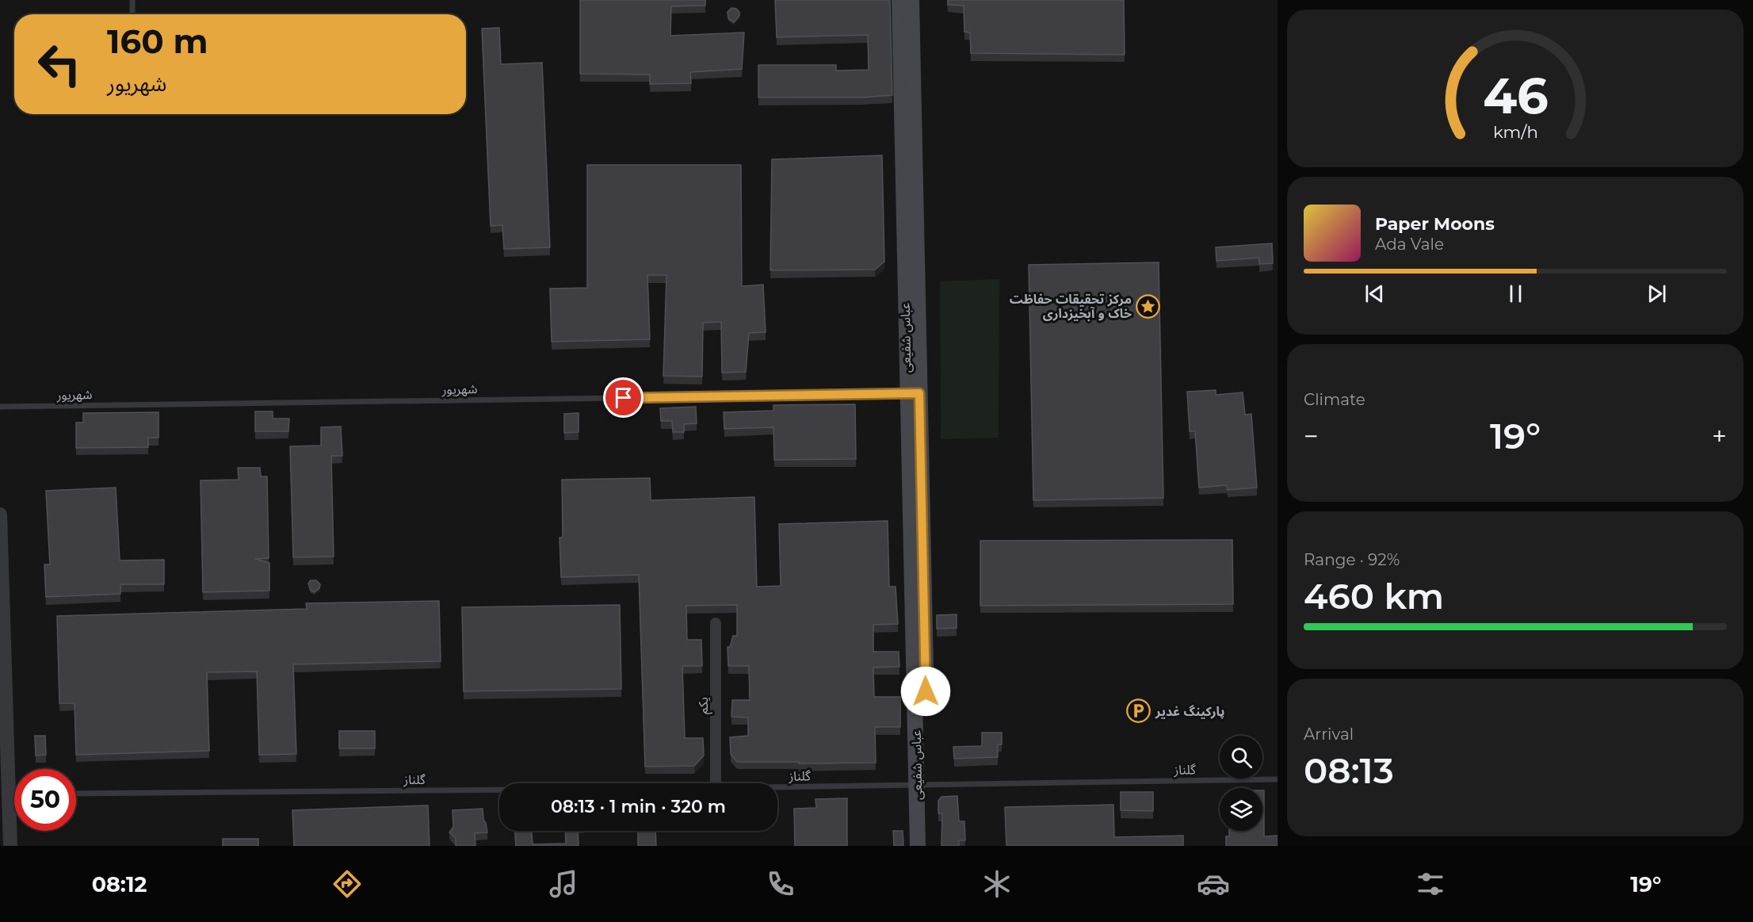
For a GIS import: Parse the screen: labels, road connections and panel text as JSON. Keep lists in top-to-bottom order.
{
  "streets": {
    "main road": ["عباس شفیعی"],
    "street": ["یکم"],
    "lane": ["شهریور", "گلناز"]
  },
  "crossings": [
    ["عباس شفیعی", "شهریور"],
    ["عباس شفیعی", "گلناز"]
  ],
  "places": {
    "place": ["مرکز تحقیقات حفاظت خاک و آبخیزداری"],
    "parking": ["پارکینگ غدیر"]
  },
  "page": {
    "turn": ["160 m", "شهریور"],
    "song": ["Paper Moons", "Ada Vale"],
    "tile": [
      "Climate",
      ["Range · 92%", "460 km"],
      ["Arrival", "08:13"]
    ],
    "heat": ["−", "19°", "+"],
    "limit": "50",
    "trip": "08:13 · 1 min · 320 m",
    "tabs": ["08:12", "19°"],
    "gauge": ["46", "km/h"]
  }
}
